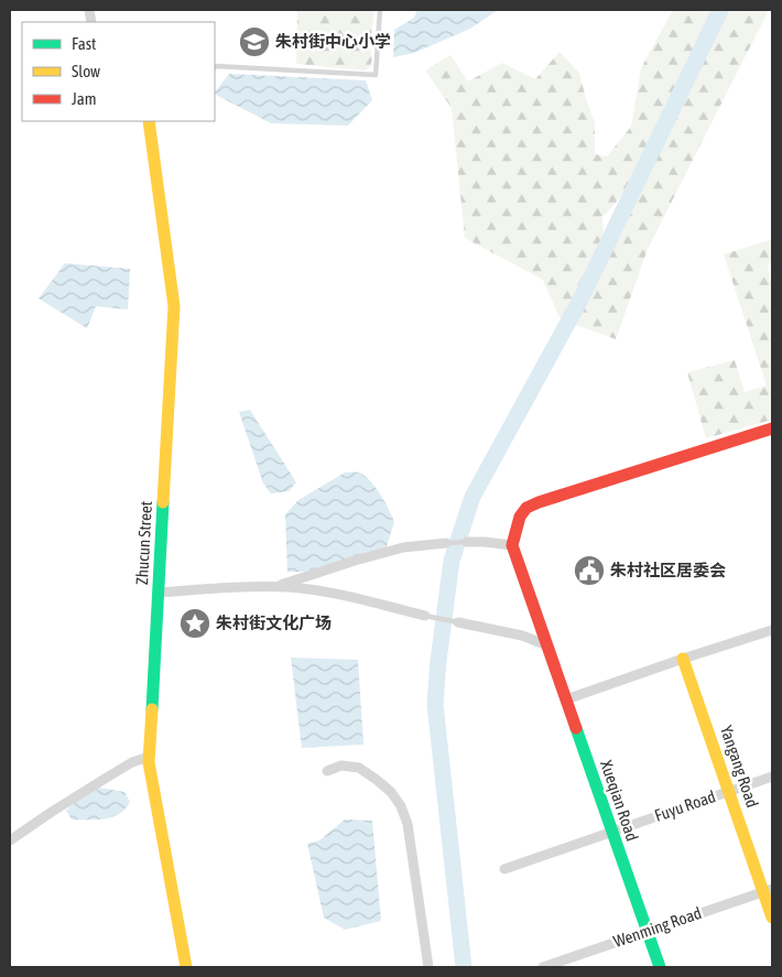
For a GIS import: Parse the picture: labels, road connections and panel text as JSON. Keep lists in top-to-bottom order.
{
  "streets": {
    "street": [
      "Zhucun Street",
      "Yangang Road",
      "Xueqian Road",
      "Fuyu Road",
      "Wenming Road"
    ]
  },
  "crossings": [
    ["Yangang Road", "Fuyu Road"],
    ["Yangang Road", "Wenming Road"],
    ["Xueqian Road", "Fuyu Road"],
    ["Xueqian Road", "Wenming Road"]
  ],
  "places": {
    "school or university": ["朱村街中心小学"],
    "public building": ["朱村社区居委会"],
    "place": ["朱村街文化广场"]
  },
  "legend": ["Fast", "Slow", "Jam"]
}
